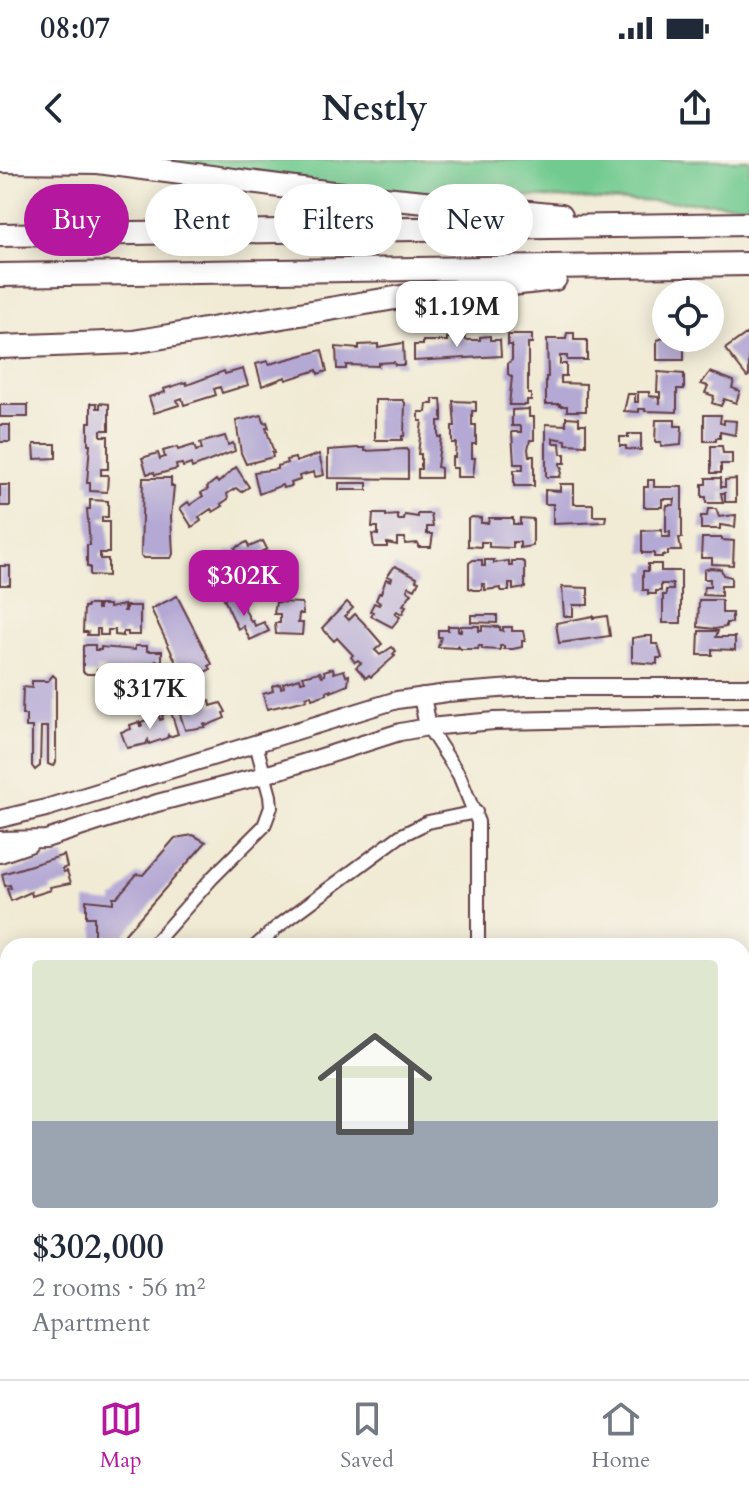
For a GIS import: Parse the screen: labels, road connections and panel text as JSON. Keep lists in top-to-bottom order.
{
  "page": {
    "status": "08:07",
    "header": "Nestly",
    "chip": [
      "Buy",
      "Rent",
      "Filters",
      "New"
    ],
    "price": ["$1.19M", "$302K", "$317K"],
    "list": [
      {
        "name": "$302,000",
        "note": "2 rooms · 56 m² · Apartment"
      }
    ],
    "tabs": ["Map", "Saved", "Home"]
  }
}
